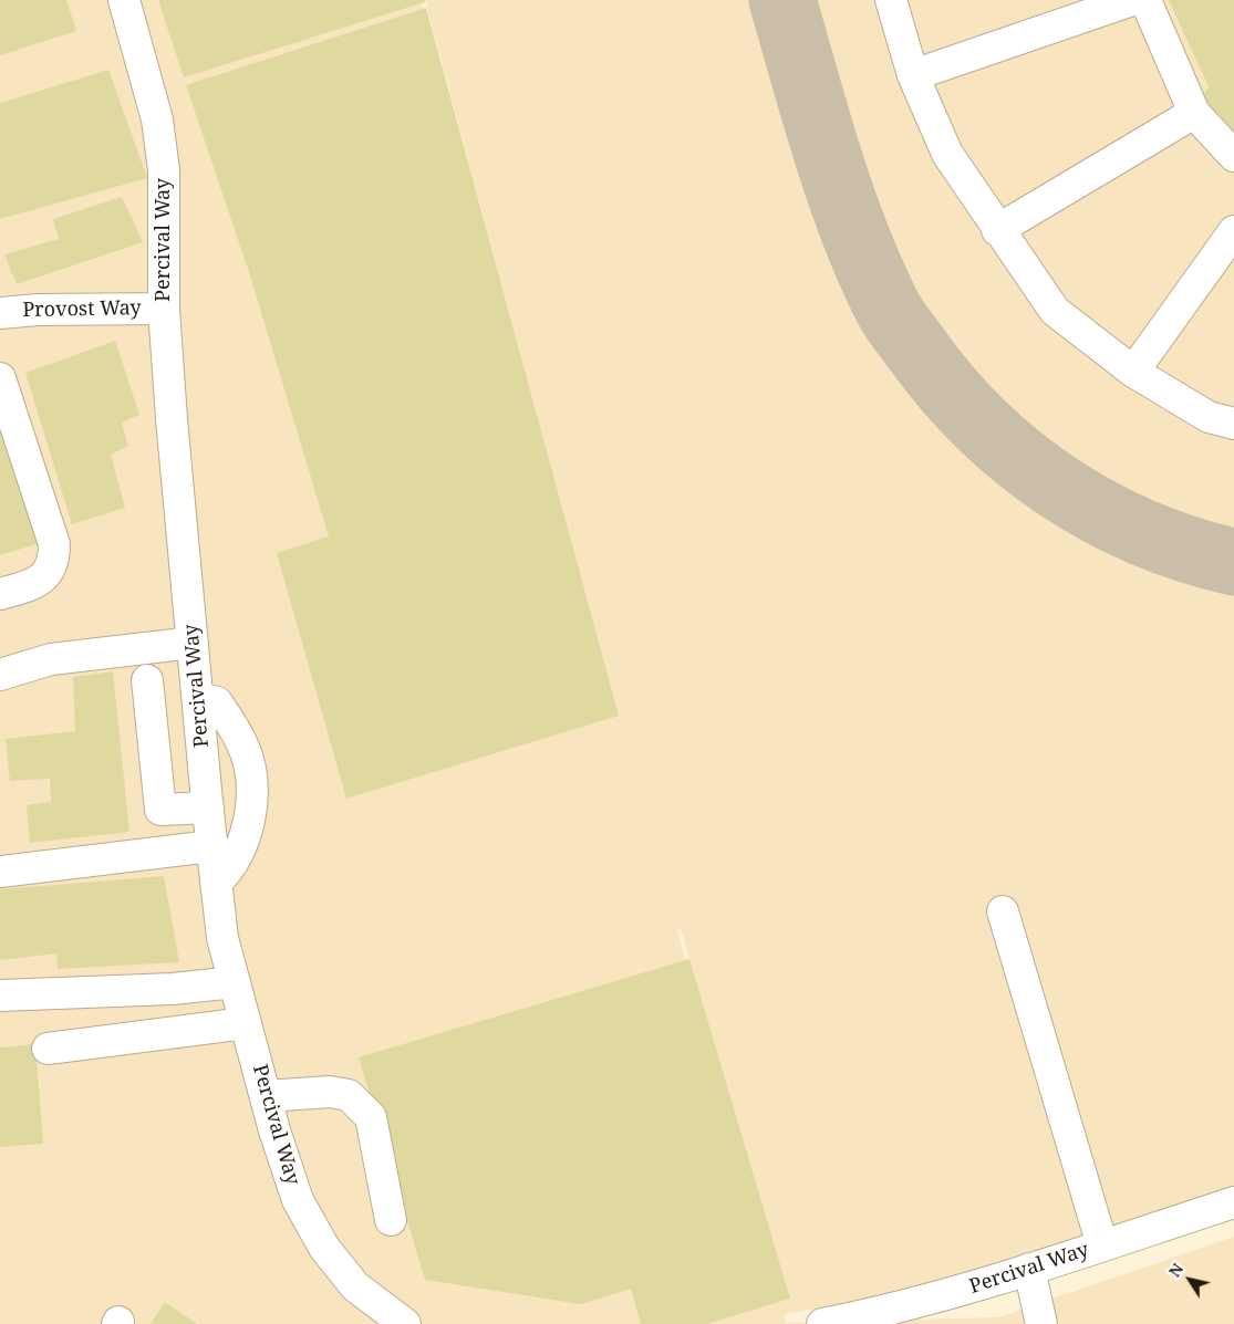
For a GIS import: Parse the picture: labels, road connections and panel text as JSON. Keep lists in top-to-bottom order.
{
  "streets": {
    "street": ["Percival Way", "Provost Way"]
  },
  "crossings": [
    ["Percival Way", "Provost Way"]
  ],
  "north": "top left"
}
